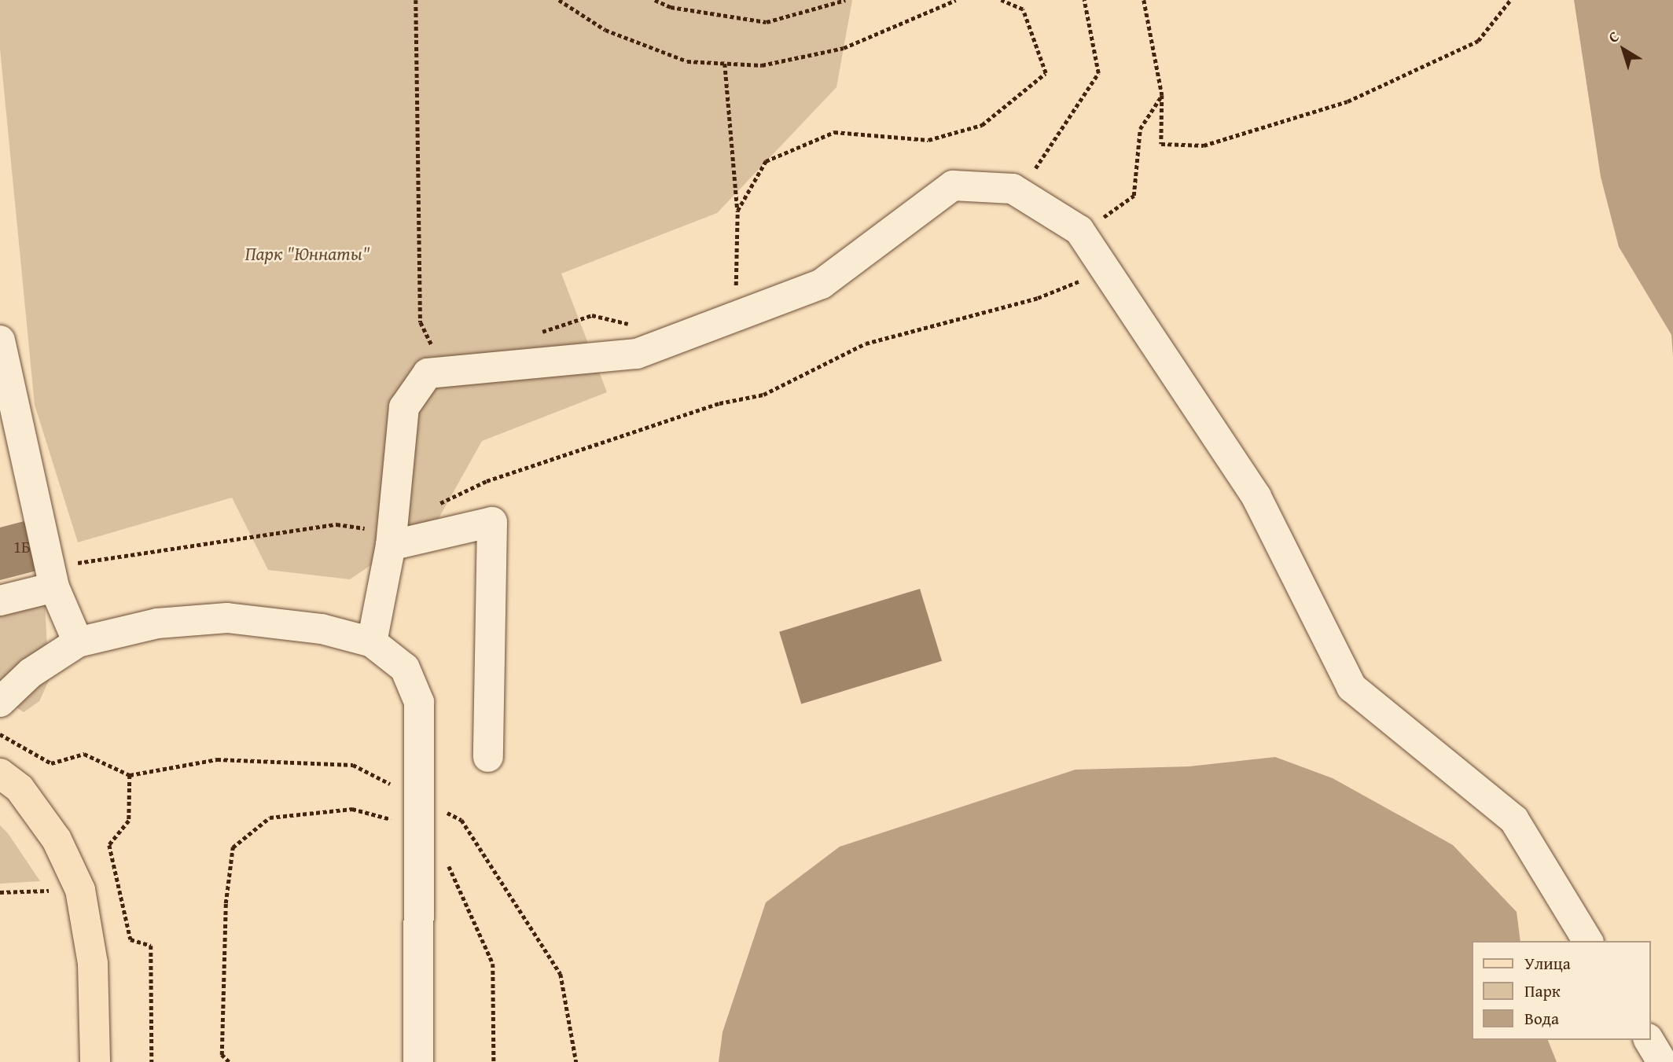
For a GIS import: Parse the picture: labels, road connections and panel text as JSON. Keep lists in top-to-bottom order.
{
  "parks": ["Парк \"Юннаты\""],
  "house_numbers": ["1Б"],
  "legend": ["Улица", "Парк", "Вода"],
  "north": "top left"
}
